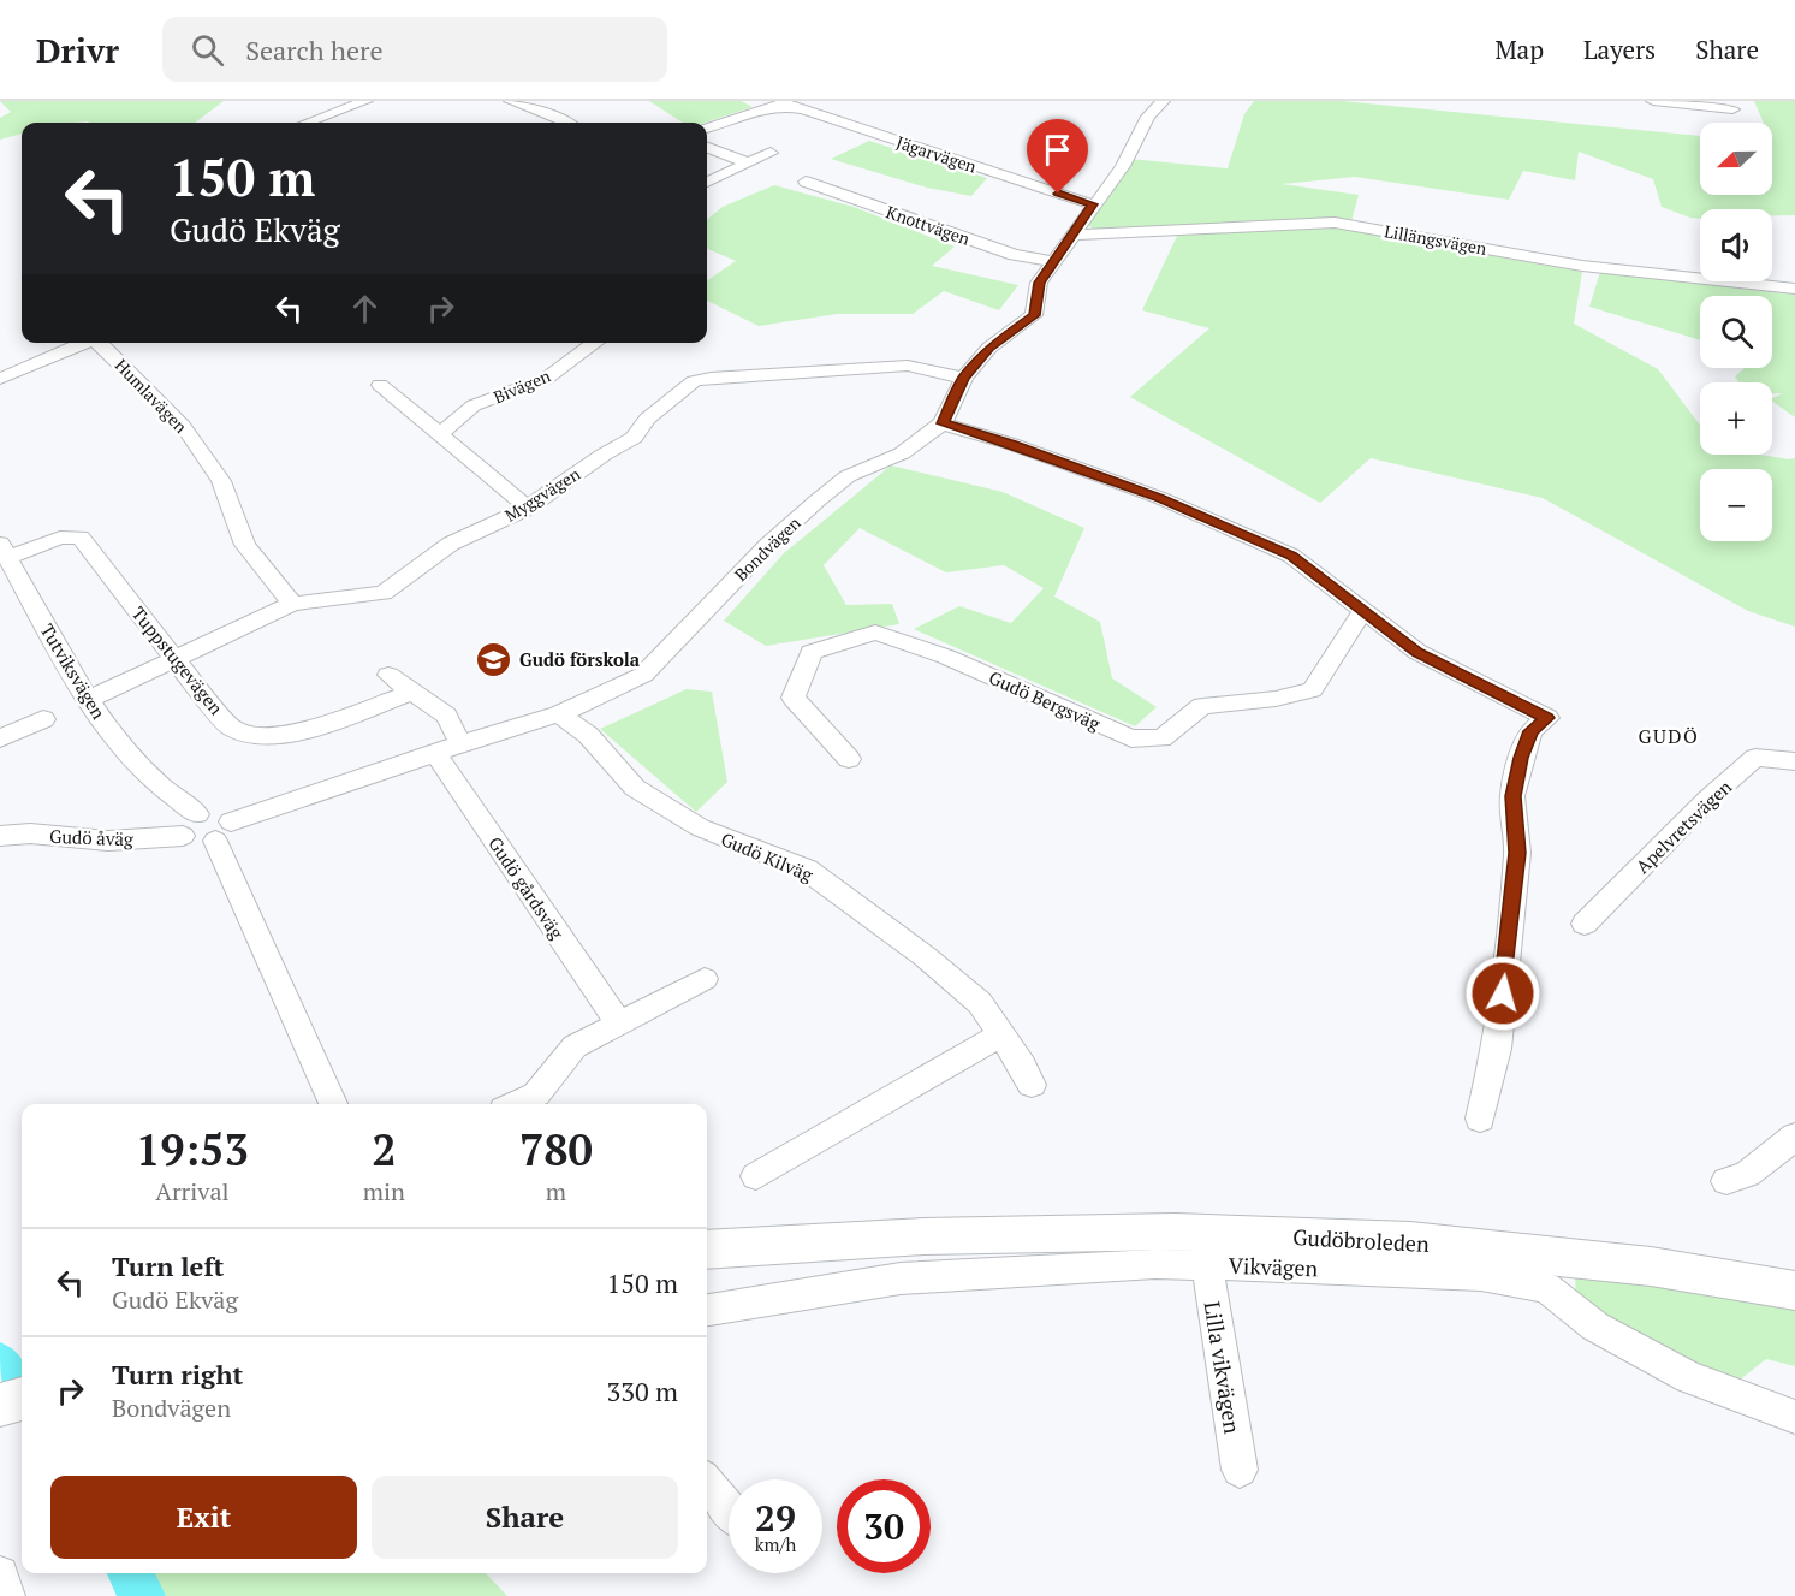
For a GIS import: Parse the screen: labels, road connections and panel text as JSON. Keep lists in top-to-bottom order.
{
  "streets": {
    "main road": ["Gudöbroleden"],
    "street": [
      "Jägarvägen",
      "Knottvägen",
      "Lillängsvägen",
      "Bivägen",
      "Humlavägen",
      "Myggvägen",
      "Bondvägen",
      "Tuppstugevägen",
      "Tutviksvägen",
      "Gudö Bergsväg",
      "Apelvretsvägen",
      "Gudö åväg",
      "Gudö Kilväg",
      "Gudö gårdsväg",
      "Vikvägen",
      "Lilla vikvägen"
    ]
  },
  "crossings": [
    ["Jägarvägen", "Bondvägen"],
    ["Knottvägen", "Bondvägen"],
    ["Lillängsvägen", "Bondvägen"],
    ["Humlavägen", "Myggvägen"],
    ["Myggvägen", "Bondvägen"],
    ["Myggvägen", "Tuppstugevägen"],
    ["Myggvägen", "Tutviksvägen"],
    ["Bondvägen", "Gudö åväg"],
    ["Bondvägen", "Gudö Kilväg"],
    ["Bondvägen", "Gudö gårdsväg"],
    ["Tuppstugevägen", "Tutviksvägen"],
    ["Vikvägen", "Lilla vikvägen"]
  ],
  "districts": ["GUDÖ"],
  "places": {
    "school or university": ["Gudö förskola"]
  },
  "north": "left",
  "page": {
    "header": "Drivr",
    "search": "Search here",
    "nav": ["Map", "Layers", "Share"],
    "map_buttons": ["+", "−"],
    "turn": ["150 m", "Gudö Ekväg"],
    "eta": [
      "19:53",
      "Arrival",
      "2",
      "min",
      "780",
      "m"
    ],
    "list": [
      {
        "name": "Turn left",
        "note": "Gudö Ekväg",
        "value": "150 m"
      },
      {
        "name": "Turn right",
        "note": "Bondvägen",
        "value": "330 m"
      }
    ],
    "buttons": ["Exit", "Share"],
    "speed": "29 km/h",
    "limit": "30"
  }
}
